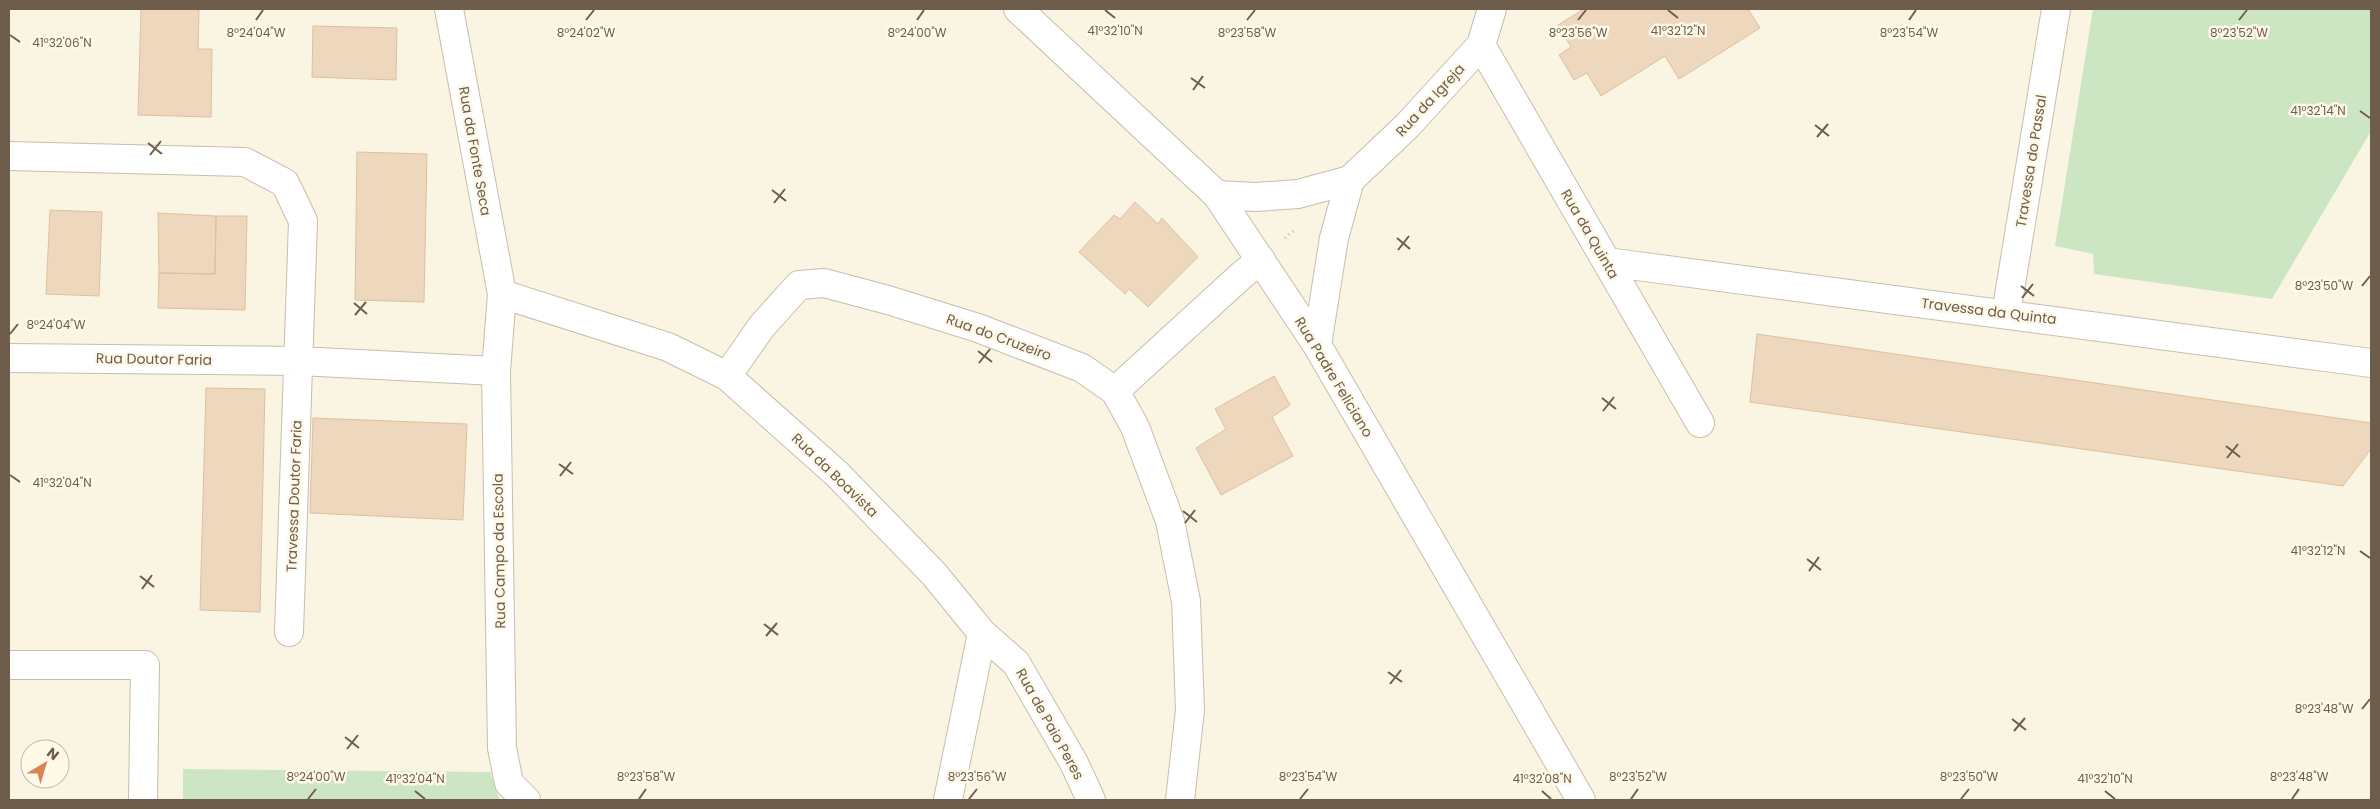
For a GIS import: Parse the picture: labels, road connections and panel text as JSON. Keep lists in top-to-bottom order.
{
  "streets": {
    "street": [
      "Rua da Igreja",
      "Rua da Fonte Seca",
      "Travessa do Passal",
      "Rua da Quinta",
      "Travessa da Quinta",
      "Rua do Cruzeiro",
      "Rua Doutor Faria",
      "Rua Padre Feliciano",
      "Rua da Boavista",
      "Travessa Doutor Faria",
      "Rua Campo da Escola",
      "Rua de Paio Peres"
    ]
  },
  "crossings": [
    ["Rua da Igreja", "Rua da Quinta"],
    ["Rua da Igreja", "Rua Padre Feliciano"],
    ["Rua da Fonte Seca", "Rua da Boavista"],
    ["Rua da Fonte Seca", "Rua Campo da Escola"],
    ["Travessa do Passal", "Travessa da Quinta"],
    ["Rua da Quinta", "Travessa da Quinta"],
    ["Rua do Cruzeiro", "Rua da Boavista"],
    ["Rua Doutor Faria", "Travessa Doutor Faria"],
    ["Rua Doutor Faria", "Rua Campo da Escola"],
    ["Rua da Boavista", "Rua Campo da Escola"],
    ["Rua da Boavista", "Rua de Paio Peres"]
  ],
  "north": "top right",
  "coordinates": [
    "41°32'10\"N",
    "41°32'12\"N",
    "8°24'02\"W",
    "8°24'00\"W",
    "8°23'58\"W",
    "8°23'56\"W",
    "8°23'54\"W",
    "8°23'52\"W",
    "8°24'04\"W",
    "41°32'06\"N",
    "41°32'14\"N",
    "8°23'50\"W",
    "41°32'04\"N",
    "8°23'48\"W",
    "41°32'08\"N"
  ]
}
